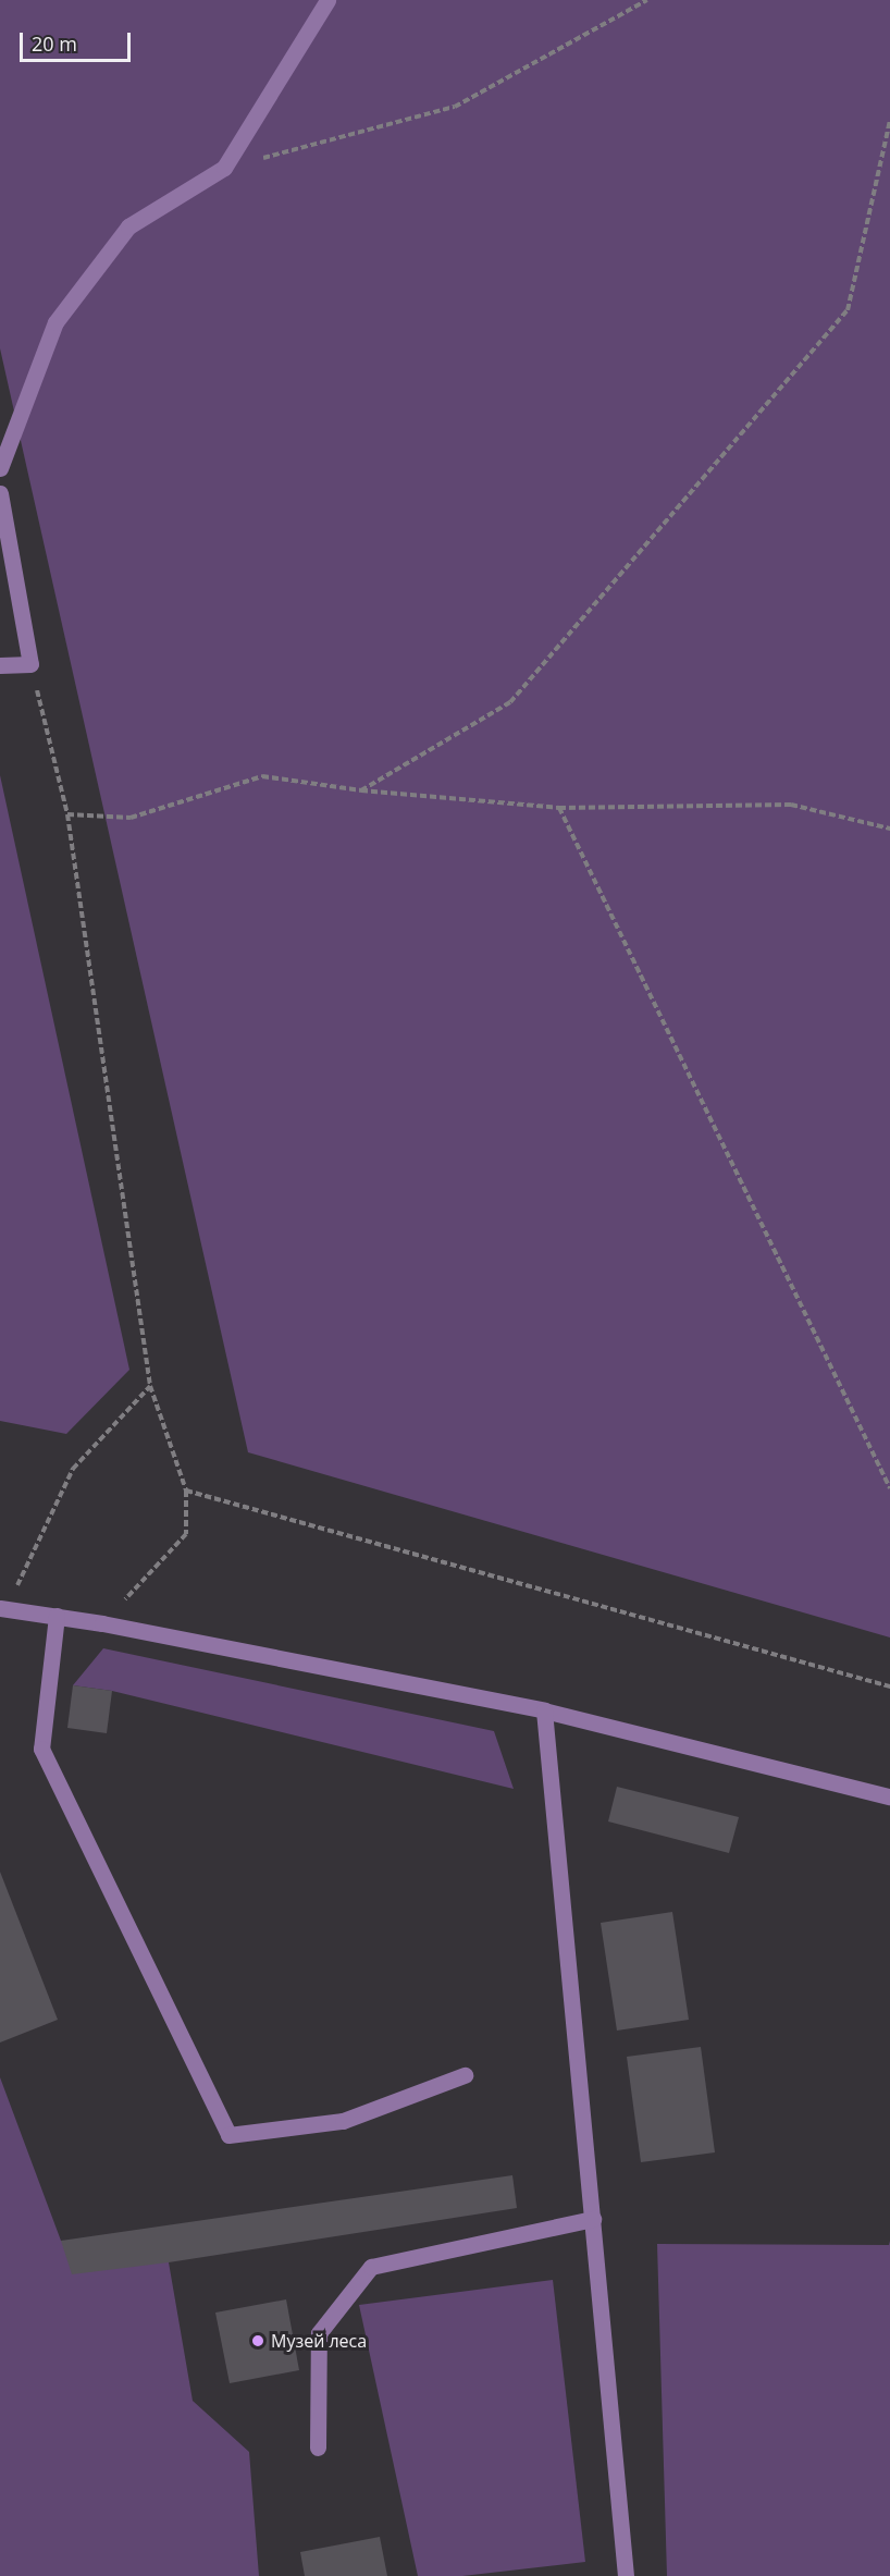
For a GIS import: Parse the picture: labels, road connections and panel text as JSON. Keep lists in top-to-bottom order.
{
  "places": ["Музей леса"],
  "scale_bar": "20 m"
}
